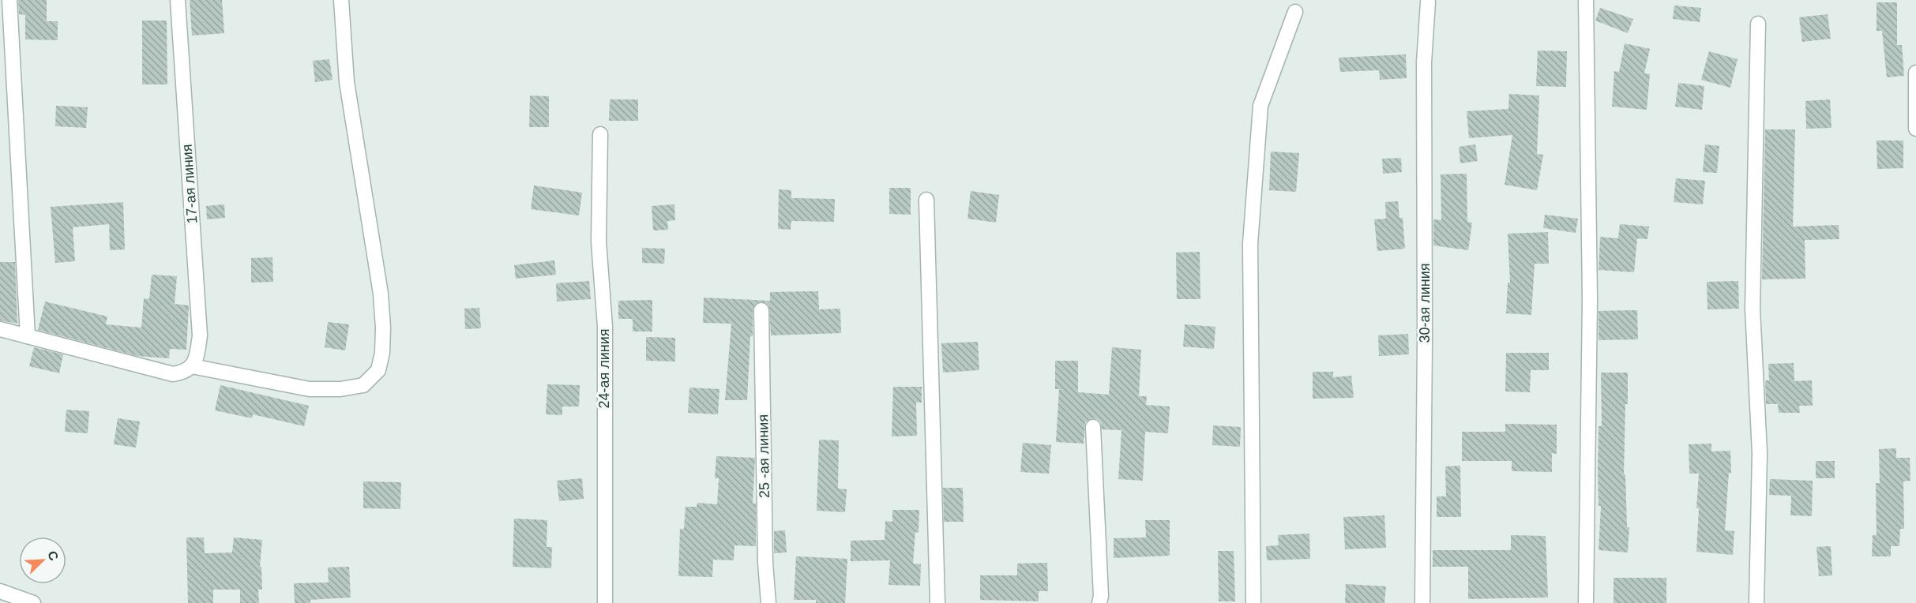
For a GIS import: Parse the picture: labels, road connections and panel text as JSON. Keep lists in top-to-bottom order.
{
  "streets": {
    "street": [
      "17-ая линия",
      "30-ая линия",
      "24-ая линия",
      "25 -ая линия"
    ]
  },
  "north": "top right"
}
